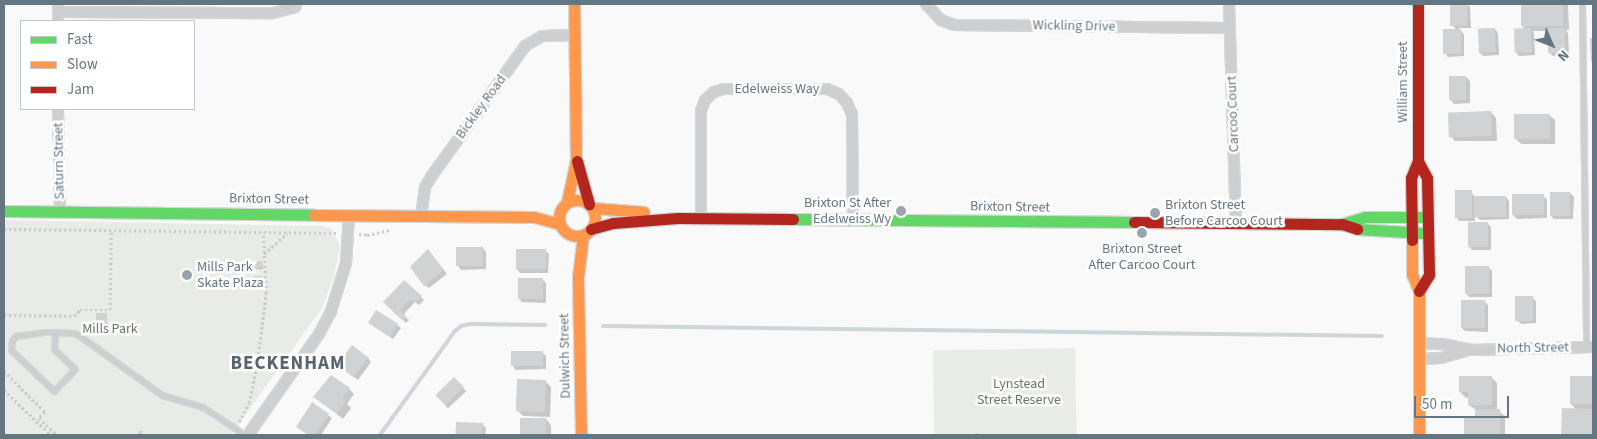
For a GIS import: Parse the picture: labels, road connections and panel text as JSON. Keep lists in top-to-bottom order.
{
  "streets": {
    "main road": ["William Street", "Brixton Street", "Dulwich Street"],
    "street": [
      "Wickling Drive",
      "Edelweiss Way",
      "Bickley Road",
      "Carcoo Court",
      "Saturn Street",
      "North Street"
    ]
  },
  "crossings": [
    ["Wickling Drive", "Carcoo Court"],
    ["William Street", "Brixton Street"],
    ["William Street", "North Street"],
    ["Edelweiss Way", "Brixton Street"],
    ["Bickley Road", "Brixton Street"],
    ["Carcoo Court", "Brixton Street"],
    ["Saturn Street", "Brixton Street"],
    ["Brixton Street", "Dulwich Street"]
  ],
  "districts": ["BECKENHAM"],
  "parks": ["Mills Park", "Lynstead Street Reserve"],
  "places": [
    "Brixton St After Edelweiss Wy",
    "Brixton Street Before Carcoo Court",
    "Brixton Street After Carcoo Court",
    "Mills Park Skate Plaza"
  ],
  "legend": ["Fast", "Slow", "Jam"],
  "scale_bar": "50 m",
  "north": "bottom right"
}
